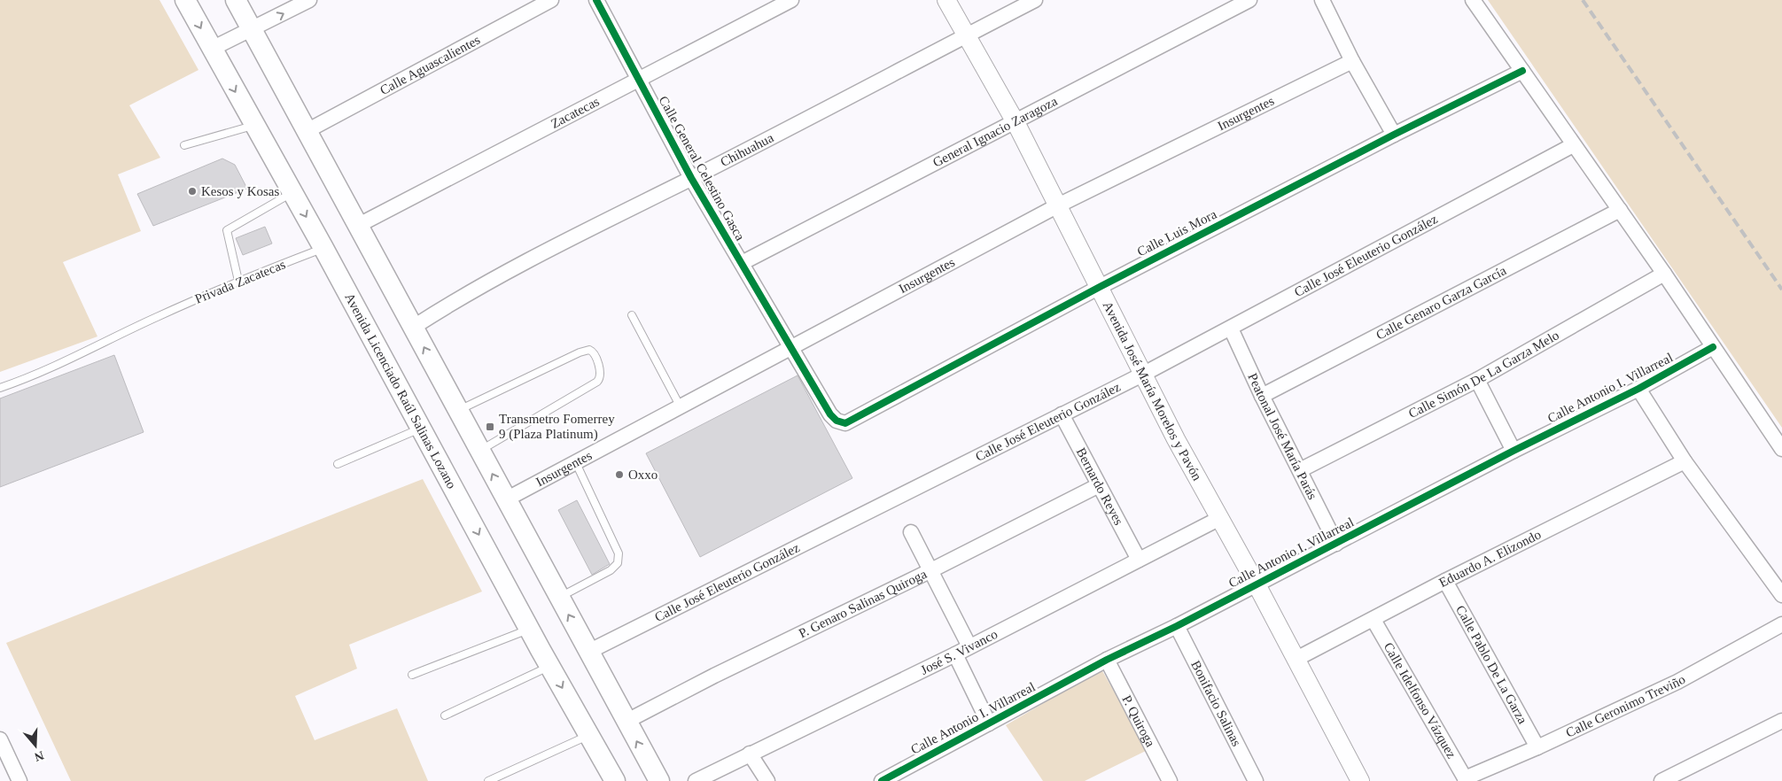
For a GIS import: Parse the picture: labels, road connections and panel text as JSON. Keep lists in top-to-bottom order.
{
  "streets": {
    "main road": ["Avenida Licenciado Raúl Salinas Lozano"],
    "street": [
      "Calle Aguascalientes",
      "Zacatecas",
      "Insurgentes",
      "General Ignacio Zaragoza",
      "Chihuahua",
      "Calle General Celestino Gasca",
      "Calle Luis Mora",
      "Calle José Eleuterio González",
      "Calle Genaro Garza García",
      "Calle Simón De La Garza Melo",
      "Calle Antonio I. Villarreal",
      "Avenida José María Morelos y Pavón",
      "Peatonal José María Parás",
      "Bernardo Reyes",
      "Eduardo A. Elizondo",
      "P. Genaro Salinas Quiroga",
      "José S. Vivanco",
      "Calle Pablo De La Garza",
      "Calle Idelfonso Vázquez",
      "Bonifacio Salinas",
      "Calle Geronimo Treviño",
      "P. Quiroga"
    ],
    "lane": ["Privada Zacatecas"]
  },
  "crossings": [
    ["Zacatecas", "Calle General Celestino Gasca"],
    ["Insurgentes", "Calle General Celestino Gasca"],
    ["Insurgentes", "Avenida José María Morelos y Pavón"],
    ["General Ignacio Zaragoza", "Calle General Celestino Gasca"],
    ["General Ignacio Zaragoza", "Avenida José María Morelos y Pavón"],
    ["Chihuahua", "Calle General Celestino Gasca"],
    ["Chihuahua", "Avenida José María Morelos y Pavón"],
    ["Calle General Celestino Gasca", "Calle Luis Mora"],
    ["Calle Luis Mora", "Avenida José María Morelos y Pavón"],
    ["Calle José Eleuterio González", "Avenida José María Morelos y Pavón"],
    ["Calle José Eleuterio González", "Peatonal José María Parás"],
    ["Calle José Eleuterio González", "Bernardo Reyes"],
    ["Privada Zacatecas", "Avenida Licenciado Raúl Salinas Lozano"],
    ["Calle Genaro Garza García", "Peatonal José María Parás"],
    ["Calle Simón De La Garza Melo", "Peatonal José María Parás"],
    ["Calle Antonio I. Villarreal", "Avenida José María Morelos y Pavón"],
    ["Calle Antonio I. Villarreal", "Peatonal José María Parás"],
    ["Calle Antonio I. Villarreal", "Bonifacio Salinas"],
    ["Calle Antonio I. Villarreal", "P. Quiroga"],
    ["Avenida José María Morelos y Pavón", "Eduardo A. Elizondo"],
    ["Avenida José María Morelos y Pavón", "José S. Vivanco"],
    ["Bernardo Reyes", "P. Genaro Salinas Quiroga"],
    ["Bernardo Reyes", "José S. Vivanco"],
    ["Eduardo A. Elizondo", "Calle Pablo De La Garza"],
    ["Eduardo A. Elizondo", "Calle Idelfonso Vázquez"],
    ["Calle Pablo De La Garza", "Calle Geronimo Treviño"],
    ["Calle Idelfonso Vázquez", "Calle Geronimo Treviño"]
  ],
  "places": {
    "other": ["Kesos y Kosas", "Oxxo"],
    "transit": ["Transmetro Fomerrey 9 (Plaza Platinum)"]
  },
  "north": "bottom"
}
